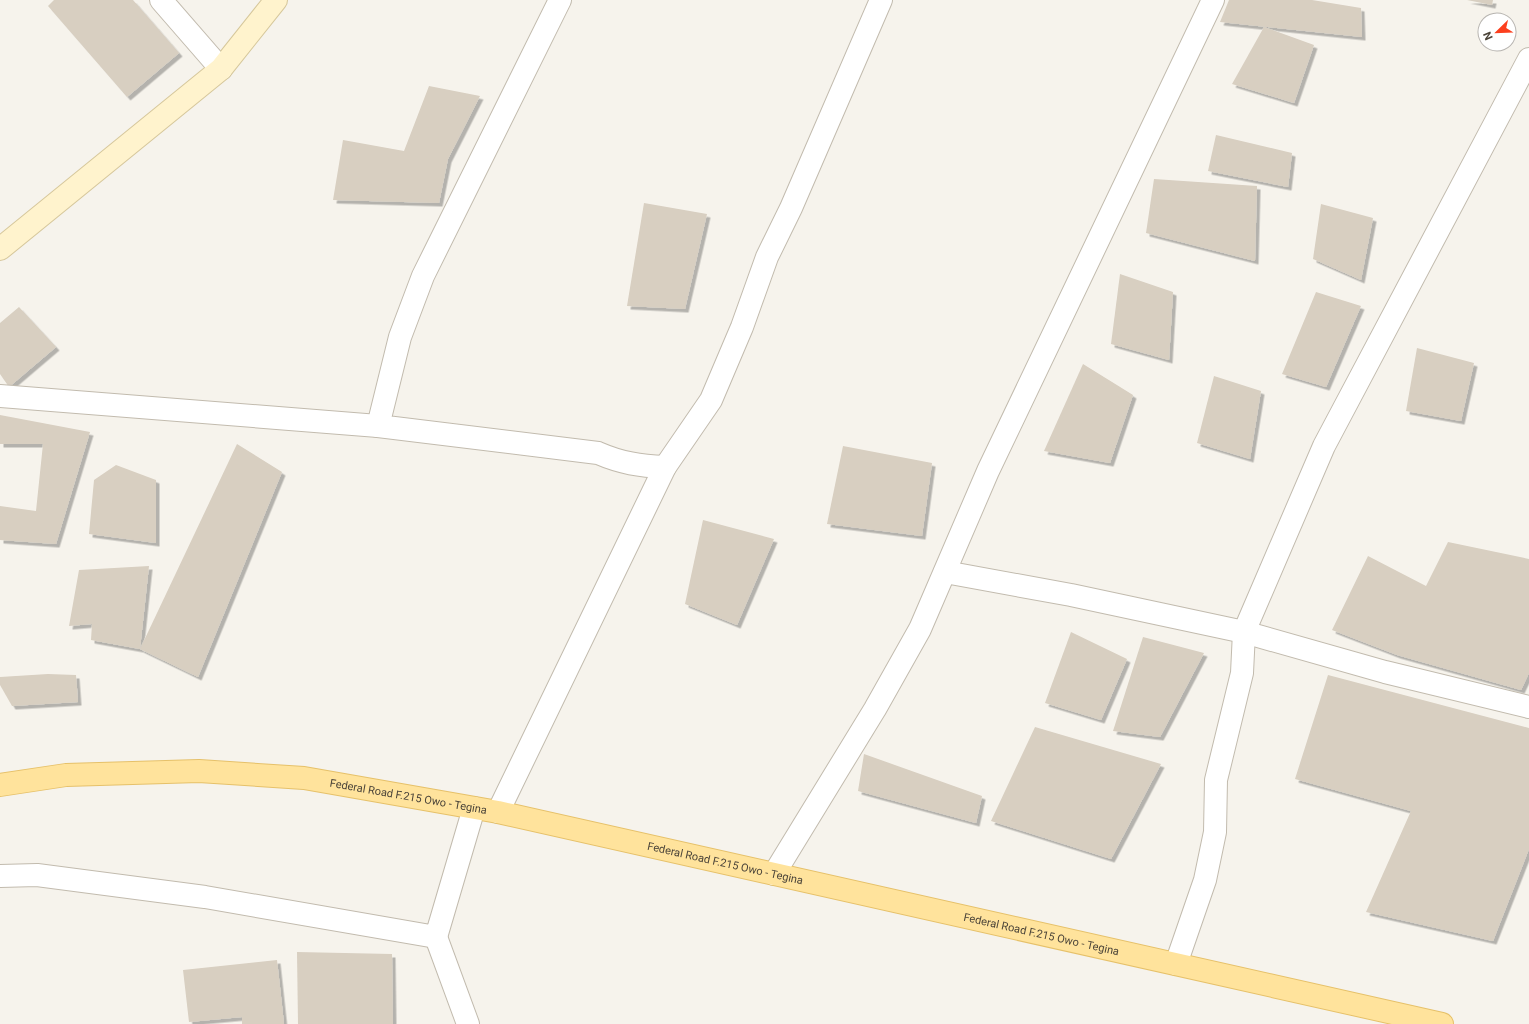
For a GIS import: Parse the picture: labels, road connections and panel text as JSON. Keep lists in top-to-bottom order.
{
  "streets": {
    "main road": ["Federal Road F.215 Owo - Tegina"]
  },
  "north": "bottom left"
}
